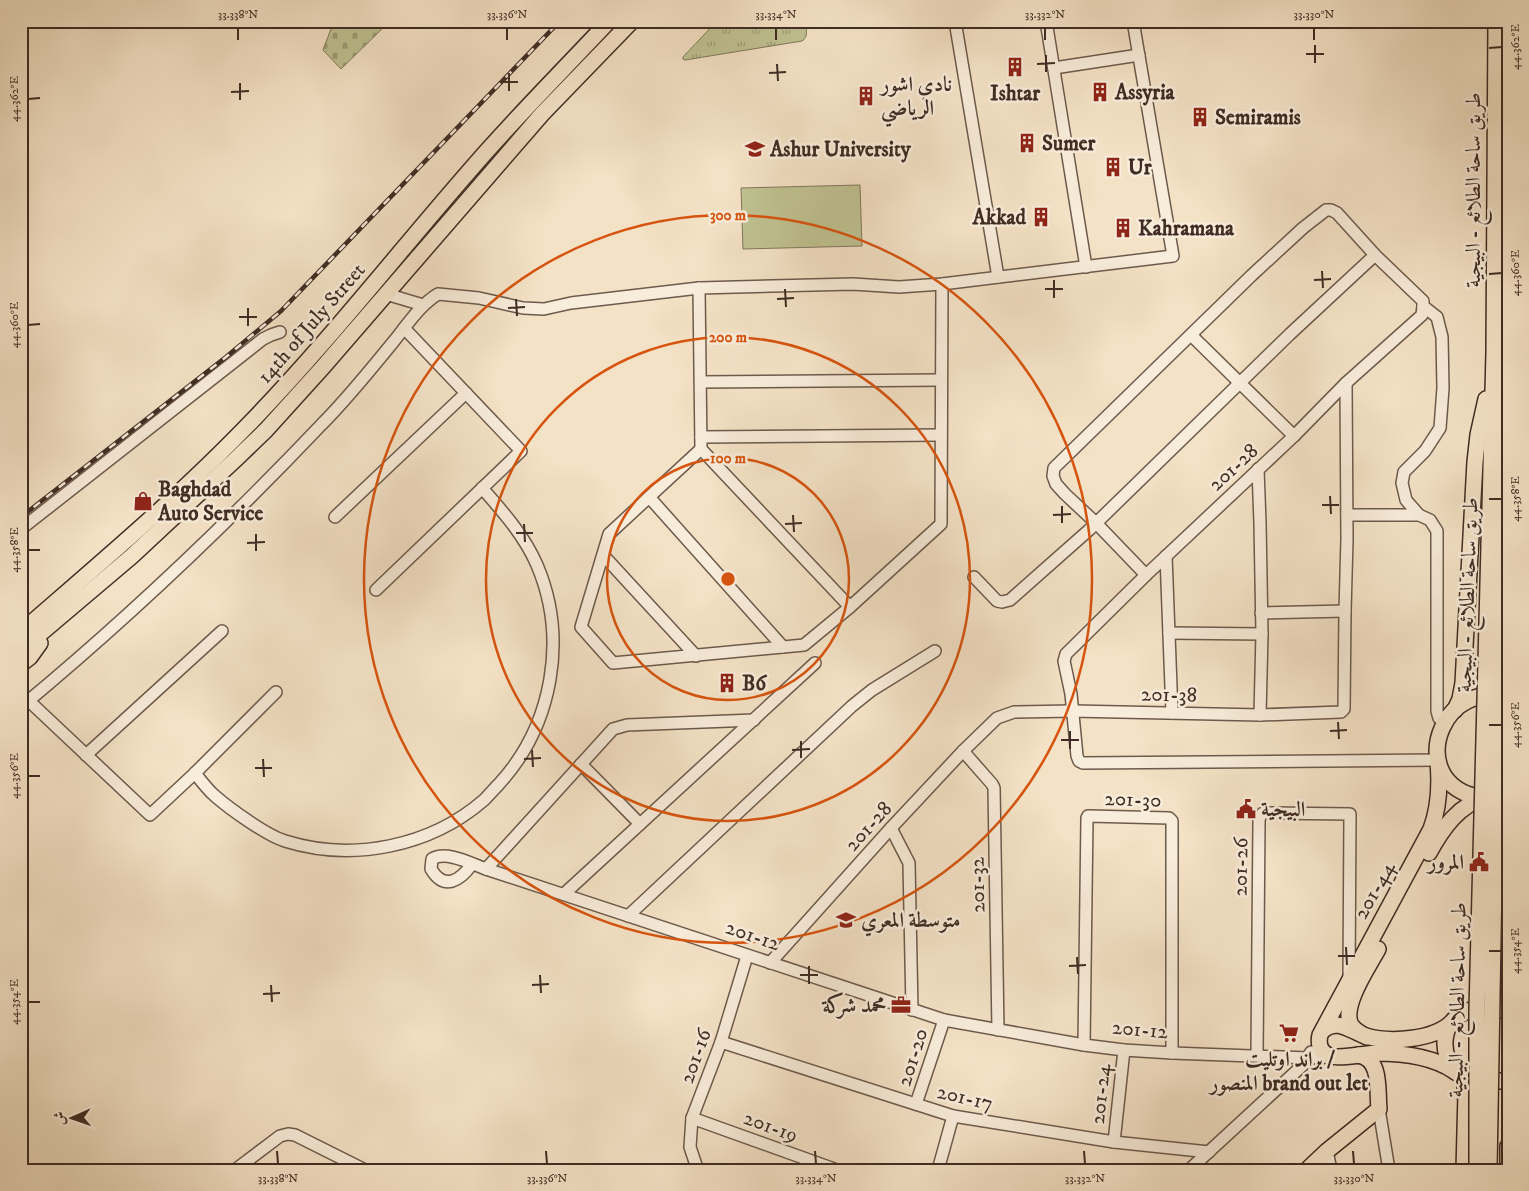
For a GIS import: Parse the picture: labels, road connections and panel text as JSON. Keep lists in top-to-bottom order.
{
  "streets": {
    "main road": [
      "طريق ساحة الطلائع - البيجية",
      "14th of July Street",
      "201-44",
      "201-12"
    ],
    "street": [
      "201-28",
      "201-38",
      "201-30",
      "201-26",
      "201-32",
      "201-16",
      "201-20",
      "201-24",
      "201-17",
      "201-19"
    ]
  },
  "crossings": [
    ["201-28", "201-38"],
    ["201-28", "201-32"],
    ["201-28", "201-12"],
    ["201-30", "201-12"],
    ["201-26", "201-44"],
    ["201-26", "201-12"],
    ["201-32", "201-12"],
    ["201-12", "201-16"],
    ["201-12", "201-20"],
    ["201-12", "201-24"],
    ["201-16", "201-17"],
    ["201-16", "201-19"],
    ["201-20", "201-17"],
    ["201-24", "201-17"]
  ],
  "places": {
    "building": [
      "Ishtar",
      "Assyria",
      "نادي اشور الرياضي",
      "Semiramis",
      "Sumer",
      "Ur",
      "Akkad",
      "Kahramana",
      "B6"
    ],
    "school or university": ["Ashur University", "متوسطة المعري"],
    "shop": ["Baghdad Auto Service"],
    "public building": ["البيجية", "المرور"],
    "office": ["محمد شركة"],
    "supermarket": ["براند اوتليت / المنصور brand out let"]
  },
  "north": "left",
  "coordinates": [
    "33.338°N",
    "33.336°N",
    "33.334°N",
    "33.332°N",
    "33.330°N",
    "44.362°E",
    "44.360°E",
    "44.358°E",
    "44.356°E",
    "44.354°E"
  ],
  "rings": ["300 m", "200 m", "100 m"]
}
